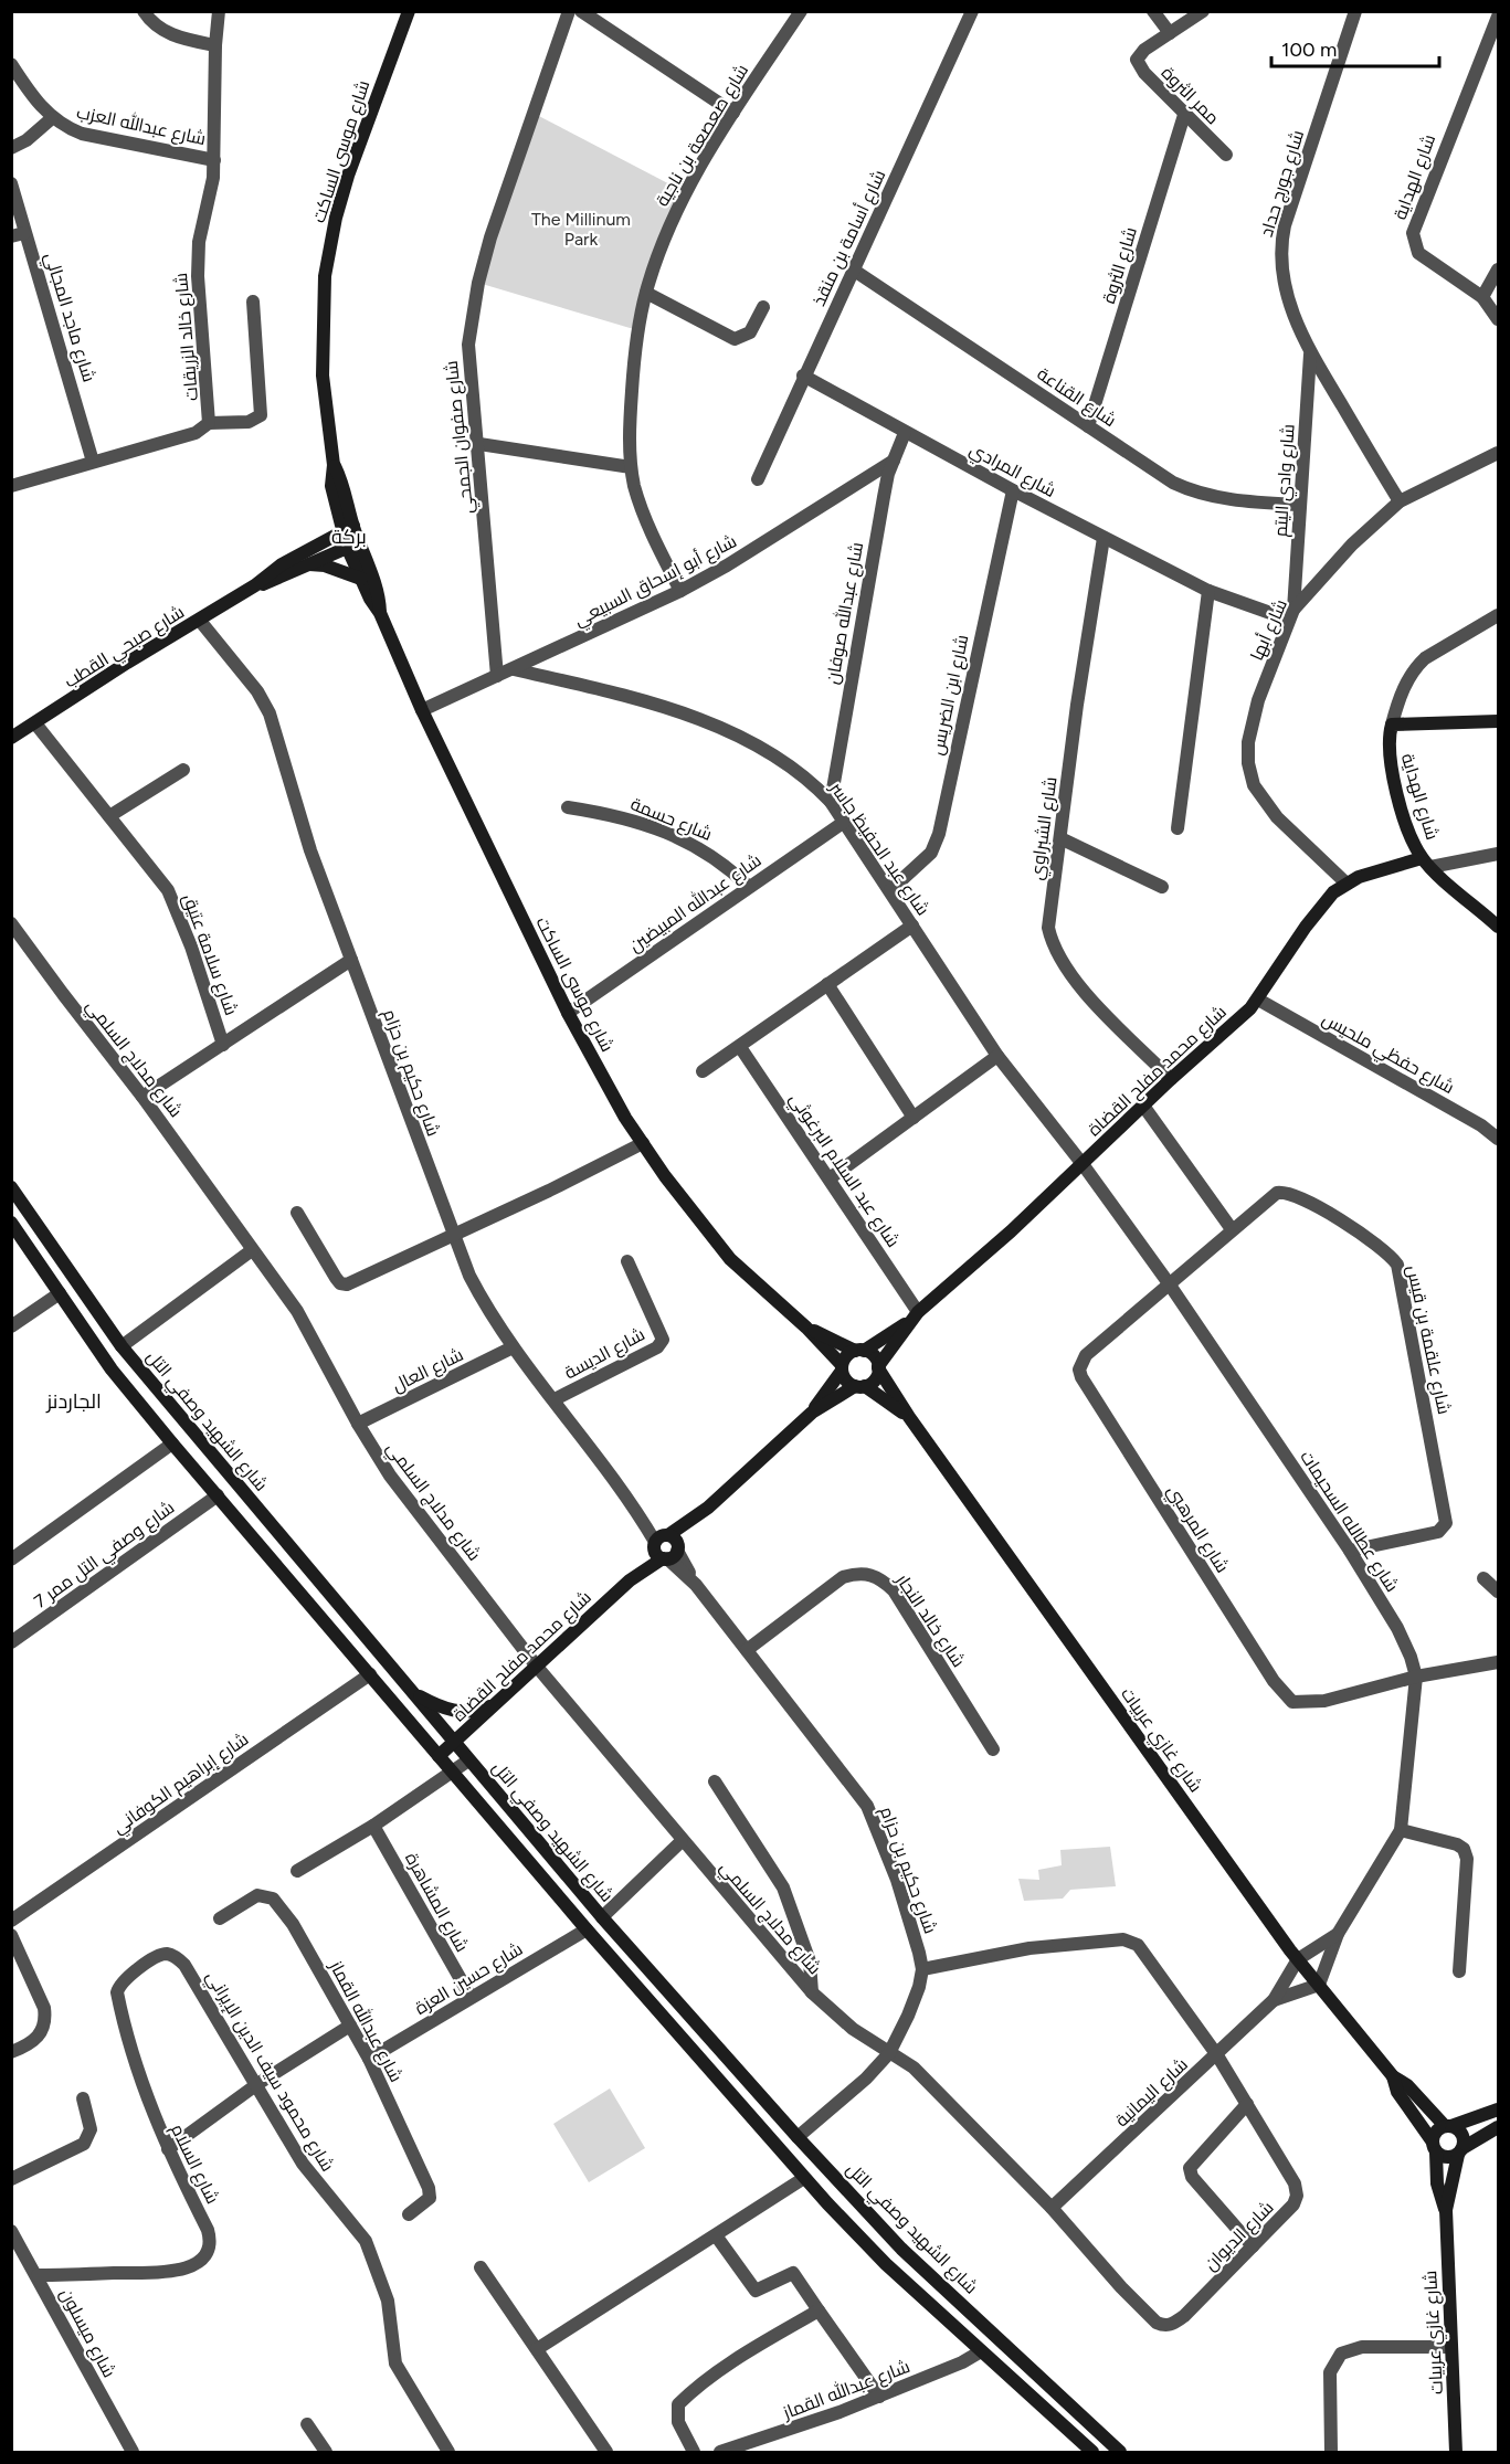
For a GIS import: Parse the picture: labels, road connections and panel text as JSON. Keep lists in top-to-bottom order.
{
  "streets": {
    "street": [
      "ممر الثروة",
      "شارع عبدالله العزب",
      "شارع صعصعة بن ناجية",
      "شارع موسى الساكت",
      "شارع الهداية",
      "شارع جورج حداد",
      "شارع أسامة بن منقذ",
      "شارع الثروة",
      "شارع ماجد المجالي",
      "شارع خالد الزريقات",
      "شارع القناعة",
      "شارع صفوان الجمحي",
      "شارع المرادي",
      "شارع وادي اليتم",
      "شارع أبو إسحاق السبيعي",
      "شارع عبدالله صوفان",
      "شارع أبها",
      "شارع صبحي القطب",
      "شارع ابن الضريس",
      "شارع حسمة",
      "شارع الشبراوي",
      "شارع عبد الحفيظ جاسر",
      "شارع عبدالله المبيضين",
      "شارع سلامة عتيق",
      "شارع حفظي ملحيس",
      "شارع مدلاج السلمي",
      "شارع محمد مفلح القضاة",
      "شارع حكيم بن حزام",
      "شارع عبد السلام البرغوثي",
      "شارع علقمة بن قيس",
      "شارع الديسة",
      "شارع العال",
      "شارع الشهيد وصفي التل",
      "شارع عطالله السحيمات",
      "شارع المرهبي",
      "شارع وصفي التل ممر 7",
      "شارع خالد النجار",
      "شارع غازي عربيات",
      "شارع إبراهيم الكوفاني",
      "شارع المشاهرة",
      "شارع حسين العزة",
      "شارع عبدالله القماز",
      "شارع محمود سيف الدين الإيراني",
      "شارع اليمانية",
      "شارع السلام",
      "شارع الديوان",
      "شارع ميسلون"
    ]
  },
  "crossings": [
    ["ممر الثروة", "شارع الثروة"],
    ["شارع عبدالله العزب", "شارع خالد الزريقات"],
    ["شارع صعصعة بن ناجية", "شارع أبو إسحاق السبيعي"],
    ["شارع موسى الساكت", "شارع أبو إسحاق السبيعي"],
    ["شارع موسى الساكت", "شارع صبحي القطب"],
    ["شارع موسى الساكت", "شارع عبدالله المبيضين"],
    ["شارع موسى الساكت", "شارع محمد مفلح القضاة"],
    ["شارع موسى الساكت", "شارع غازي عربيات"],
    ["شارع الهداية", "شارع محمد مفلح القضاة"],
    ["شارع جورج حداد", "شارع وادي اليتم"],
    ["شارع جورج حداد", "شارع أبها"],
    ["شارع أسامة بن منقذ", "شارع القناعة"],
    ["شارع أسامة بن منقذ", "شارع المرادي"],
    ["شارع الثروة", "شارع القناعة"],
    ["شارع ماجد المجالي", "شارع خالد الزريقات"],
    ["شارع القناعة", "شارع وادي اليتم"],
    ["شارع صفوان الجمحي", "شارع أبو إسحاق السبيعي"],
    ["شارع المرادي", "شارع وادي اليتم"],
    ["شارع المرادي", "شارع عبدالله صوفان"],
    ["شارع المرادي", "شارع أبها"],
    ["شارع المرادي", "شارع ابن الضريس"],
    ["شارع المرادي", "شارع الشبراوي"],
    ["شارع وادي اليتم", "شارع أبها"],
    ["شارع أبو إسحاق السبيعي", "شارع عبدالله صوفان"],
    ["شارع أبو إسحاق السبيعي", "شارع عبد الحفيظ جاسر"],
    ["شارع عبدالله صوفان", "شارع عبد الحفيظ جاسر"],
    ["شارع أبها", "شارع محمد مفلح القضاة"],
    ["شارع صبحي القطب", "شارع سلامة عتيق"],
    ["شارع صبحي القطب", "شارع حكيم بن حزام"],
    ["شارع ابن الضريس", "شارع عبد الحفيظ جاسر"],
    ["شارع حسمة", "شارع عبدالله المبيضين"],
    ["شارع الشبراوي", "شارع محمد مفلح القضاة"],
    ["شارع عبد الحفيظ جاسر", "شارع عبدالله المبيضين"],
    ["شارع عبد الحفيظ جاسر", "شارع محمد مفلح القضاة"],
    ["شارع عبد الحفيظ جاسر", "شارع عطالله السحيمات"],
    ["شارع حفظي ملحيس", "شارع محمد مفلح القضاة"],
    ["شارع مدلاج السلمي", "شارع محمد مفلح القضاة"],
    ["شارع مدلاج السلمي", "شارع العال"],
    ["شارع مدلاج السلمي", "شارع الديوان"],
    ["شارع محمد مفلح القضاة", "شارع حكيم بن حزام"],
    ["شارع محمد مفلح القضاة", "شارع عبد السلام البرغوثي"],
    ["شارع محمد مفلح القضاة", "شارع الشهيد وصفي التل"],
    ["شارع محمد مفلح القضاة", "شارع عطالله السحيمات"],
    ["شارع محمد مفلح القضاة", "شارع غازي عربيات"],
    ["شارع حكيم بن حزام", "شارع الديسة"],
    ["شارع حكيم بن حزام", "شارع العال"],
    ["شارع حكيم بن حزام", "شارع خالد النجار"],
    ["شارع حكيم بن حزام", "شارع الديوان"],
    ["شارع علقمة بن قيس", "شارع عطالله السحيمات"],
    ["شارع علقمة بن قيس", "شارع المرهبي"],
    ["شارع عطالله السحيمات", "شارع المرهبي"],
    ["شارع عطالله السحيمات", "شارع غازي عربيات"],
    ["شارع عطالله السحيمات", "شارع اليمانية"],
    ["شارع غازي عربيات", "شارع اليمانية"],
    ["شارع المشاهرة", "شارع حسين العزة"],
    ["شارع حسين العزة", "شارع عبدالله القماز"],
    ["شارع محمود سيف الدين الإيراني", "شارع السلام"],
    ["شارع اليمانية", "شارع الديوان"],
    ["شارع السلام", "شارع ميسلون"]
  ],
  "districts": ["بركة", "الجاردنز"],
  "parks": ["The Millinum Park"],
  "scale_bar": "100 m"
}
